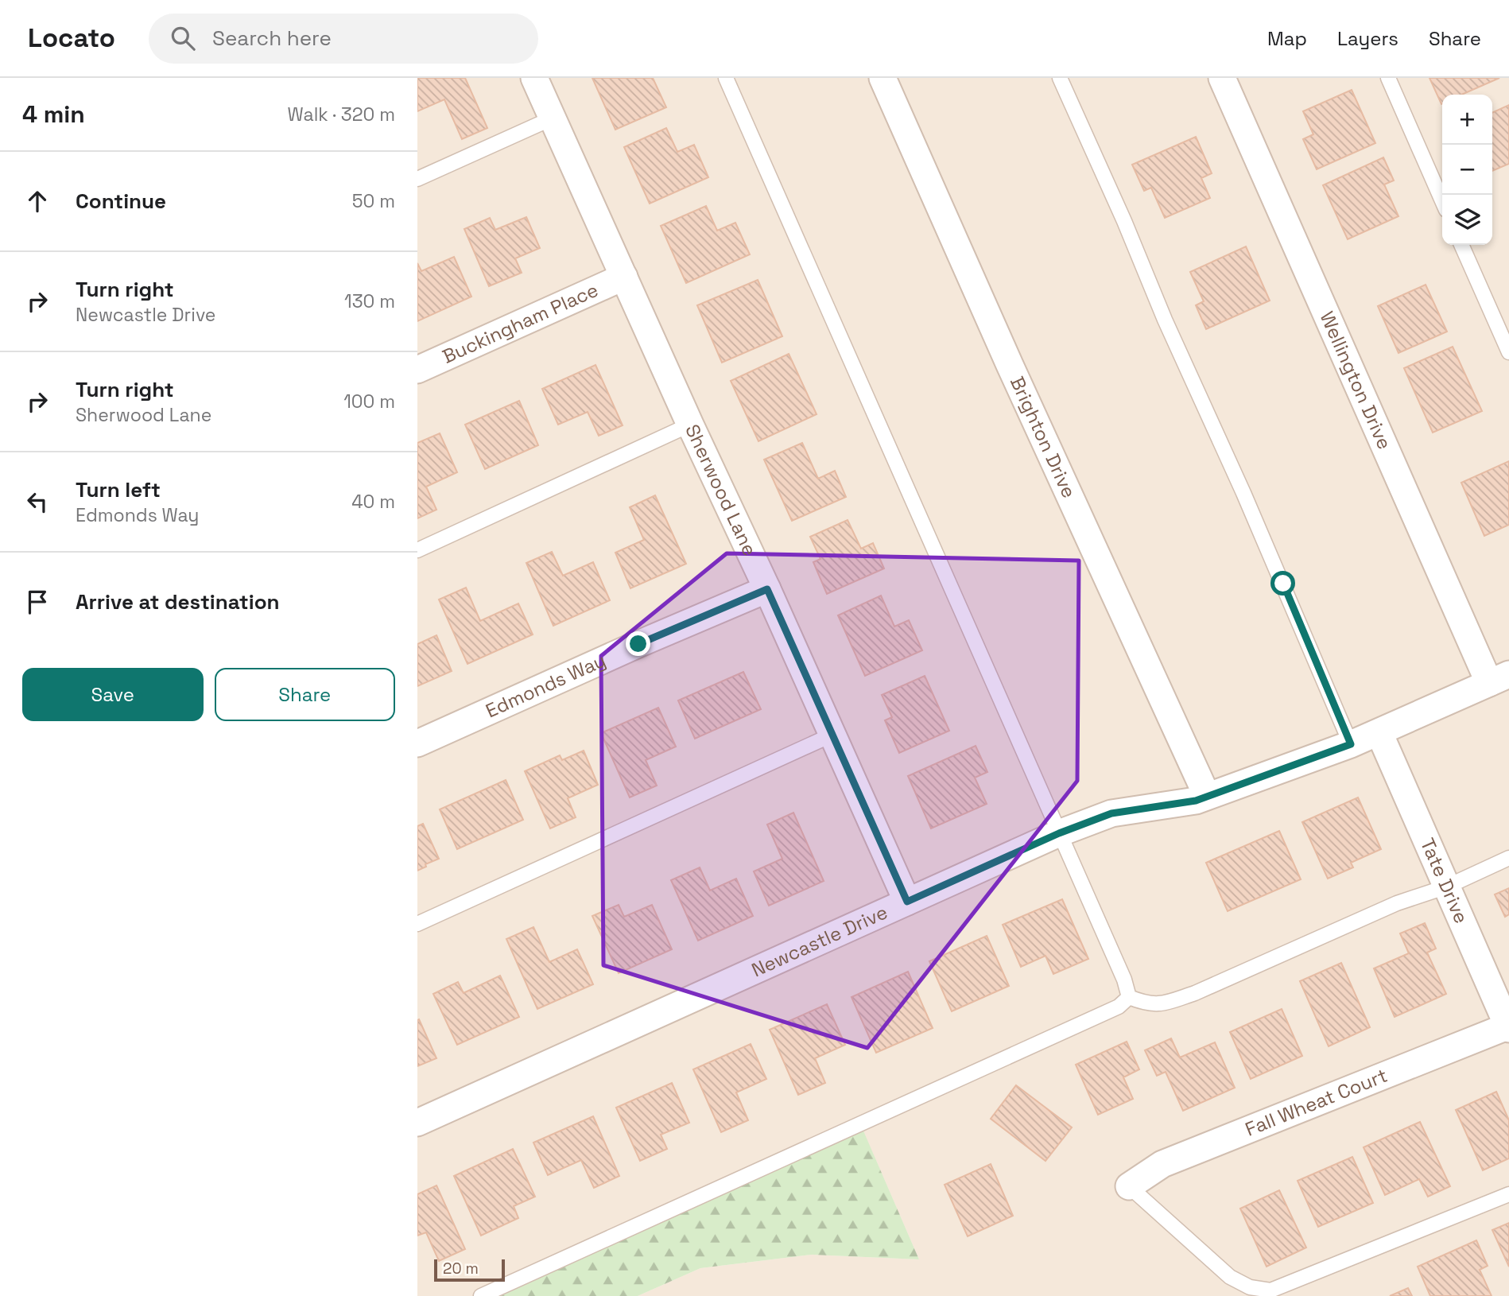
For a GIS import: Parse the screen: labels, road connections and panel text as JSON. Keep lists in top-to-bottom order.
{
  "streets": {
    "street": [
      "Buckingham Place",
      "Wellington Drive",
      "Brighton Drive",
      "Sherwood Lane",
      "Edmonds Way",
      "Tate Drive",
      "Newcastle Drive",
      "Fall Wheat Court"
    ]
  },
  "crossings": [
    ["Buckingham Place", "Sherwood Lane"],
    ["Wellington Drive", "Newcastle Drive"],
    ["Brighton Drive", "Newcastle Drive"],
    ["Sherwood Lane", "Edmonds Way"],
    ["Sherwood Lane", "Newcastle Drive"],
    ["Tate Drive", "Newcastle Drive"],
    ["Tate Drive", "Fall Wheat Court"]
  ],
  "scale_bar": "20 m",
  "page": {
    "header": "Locato",
    "search": "Search here",
    "nav": ["Map", "Layers", "Share"],
    "heading": ["4 min", "Walk · 320 m"],
    "map_buttons": ["+", "−"],
    "list": [
      ["Continue", "50 m"],
      ["Turn right", "Newcastle Drive", "130 m"],
      ["Turn right", "Sherwood Lane", "100 m"],
      ["Turn left", "Edmonds Way", "40 m"],
      "Arrive at destination"
    ],
    "buttons": ["Save", "Share"],
    "scale": "20 m"
  }
}
